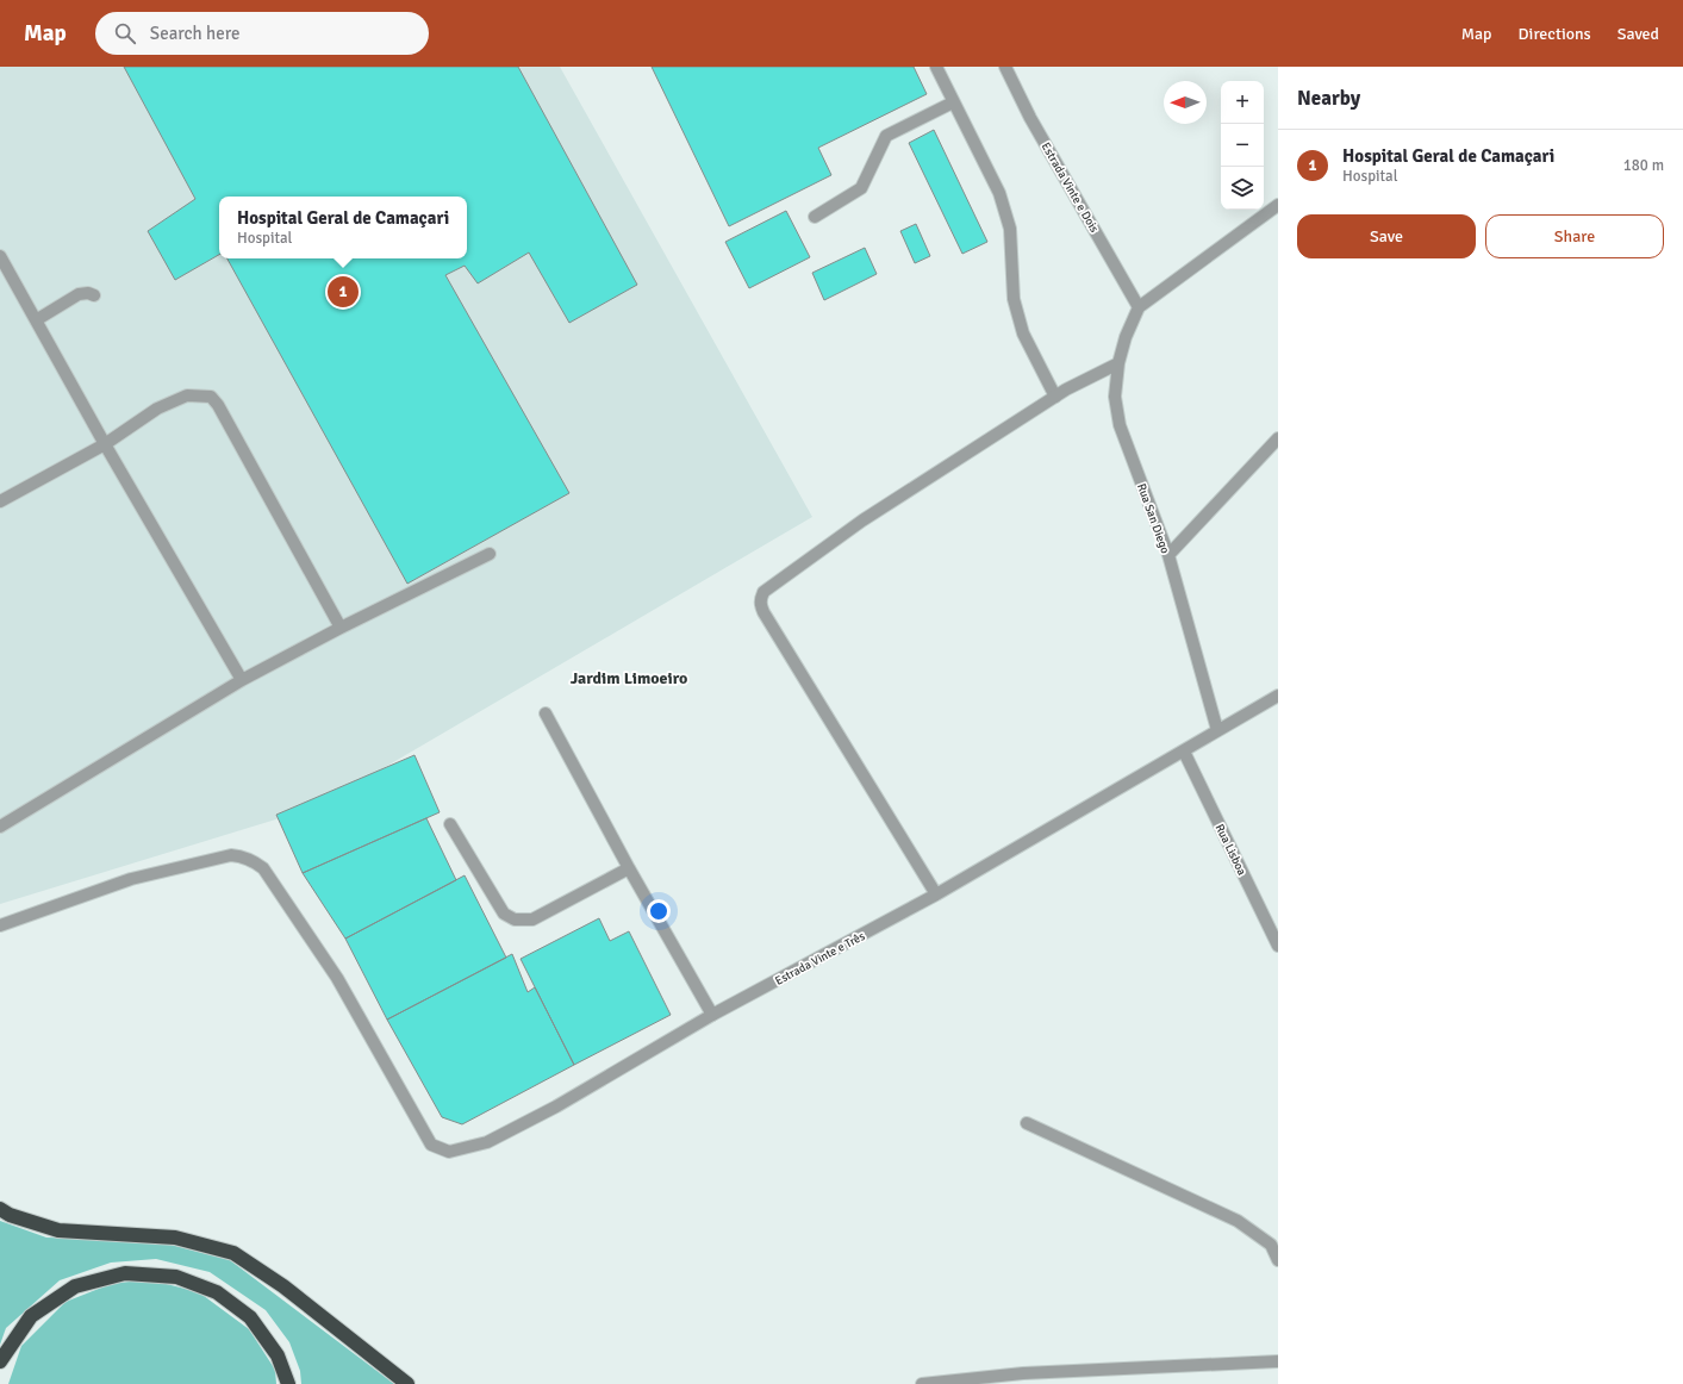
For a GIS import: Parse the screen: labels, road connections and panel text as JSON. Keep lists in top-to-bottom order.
{
  "streets": {
    "street": [
      "Estrada Vinte e Dois",
      "Rua San Diego",
      "Rua Lisboa",
      "Estrada Vinte e Três"
    ]
  },
  "crossings": [
    ["Estrada Vinte e Dois", "Rua San Diego"],
    ["Rua San Diego", "Estrada Vinte e Três"],
    ["Rua Lisboa", "Estrada Vinte e Três"]
  ],
  "districts": ["Jardim Limoeiro"],
  "north": "left",
  "page": {
    "header": "Map",
    "search": "Search here",
    "nav": ["Map", "Directions", "Saved"],
    "heading": "Nearby",
    "map_buttons": ["+", "−"],
    "list": [
      {
        "mark": "1",
        "name": "Hospital Geral de Camaçari",
        "note": "Hospital",
        "value": "180 m"
      }
    ],
    "popup": ["Hospital Geral de Camaçari", "Hospital"],
    "buttons": ["Save", "Share"],
    "pins": "1"
  }
}
